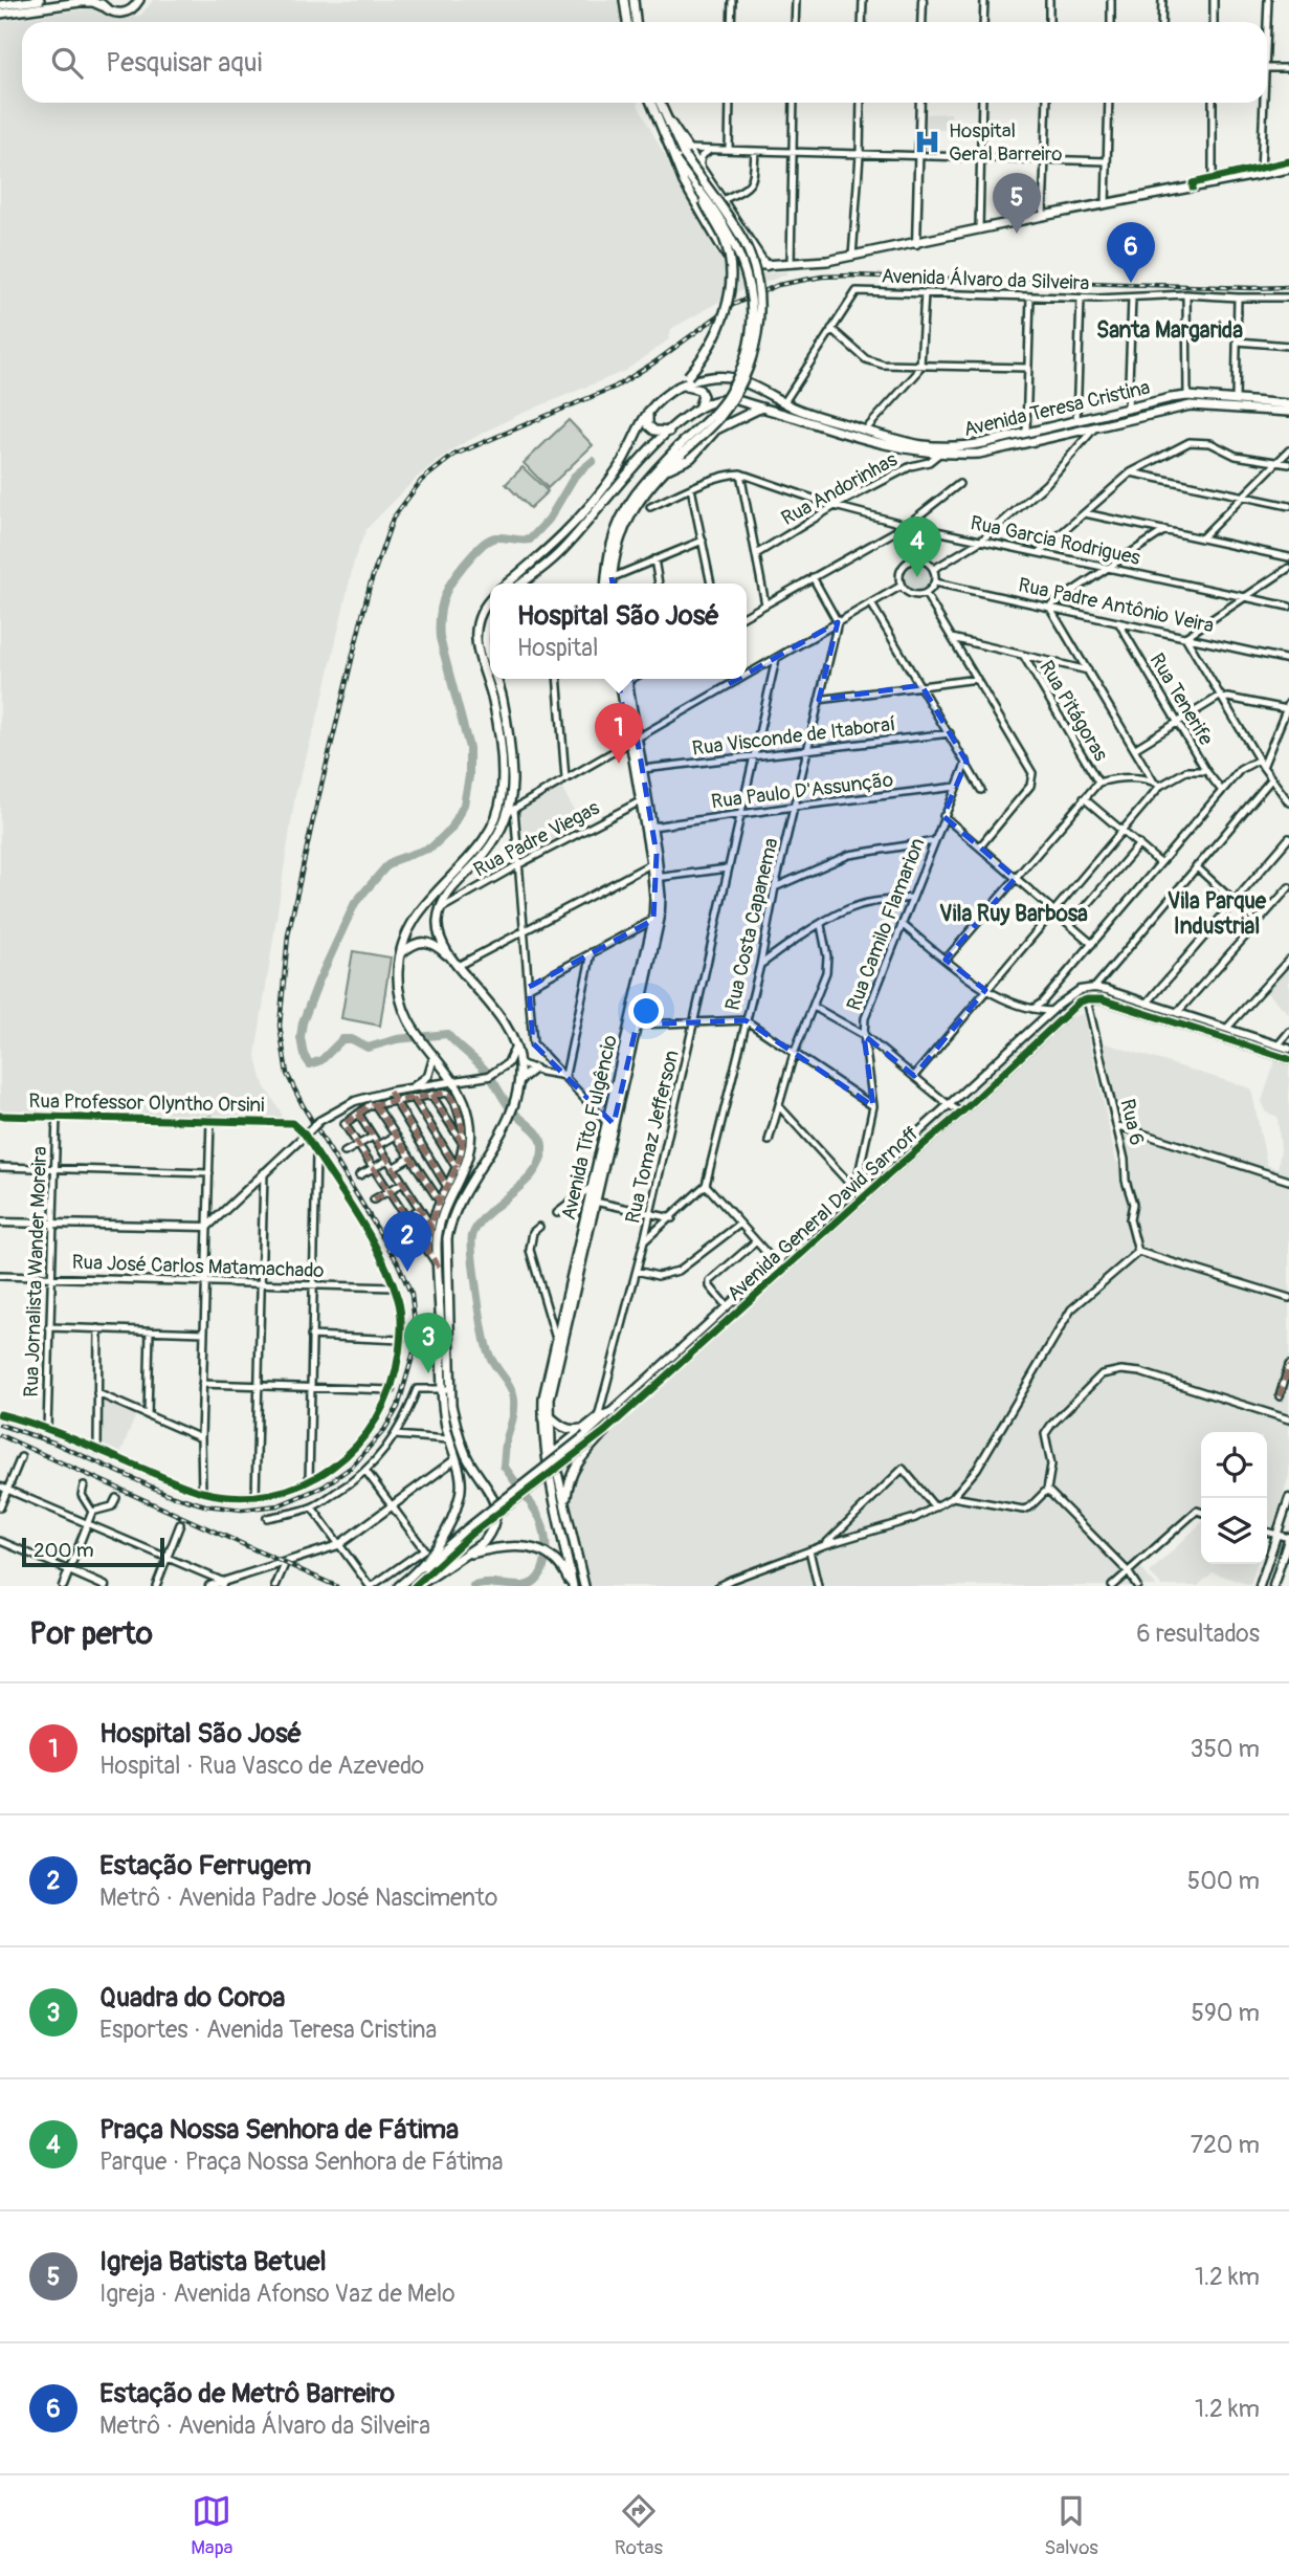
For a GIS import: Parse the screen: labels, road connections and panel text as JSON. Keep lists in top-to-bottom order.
{
  "streets": {
    "main road": ["Avenida Teresa Cristina", "Avenida Tito Fulgêncio"],
    "street": [
      "Avenida Álvaro da Silveira",
      "Rua Andorinhas",
      "Rua Garcia Rodrigues",
      "Rua Padre Antônio Veira",
      "Rua Tenerife",
      "Rua Pitágoras",
      "Rua Visconde de Itaboraí",
      "Rua Paulo D'Assunção",
      "Rua Padre Viegas",
      "Rua Costa Capanema",
      "Rua Camilo Flamarion",
      "Rua Professor Olyntho Orsini",
      "Rua 6",
      "Rua Tomaz Jefferson",
      "Avenida General David Sarnoff",
      "Rua José Carlos Matamachado",
      "Rua Jornalista Wander Moreira"
    ]
  },
  "crossings": [
    ["Avenida Teresa Cristina", "Rua Andorinhas"],
    ["Avenida Teresa Cristina", "Rua Padre Viegas"],
    ["Avenida Teresa Cristina", "Avenida General David Sarnoff"],
    ["Rua Andorinhas", "Rua Garcia Rodrigues"],
    ["Rua Padre Antônio Veira", "Rua Tenerife"],
    ["Rua Visconde de Itaboraí", "Rua Costa Capanema"],
    ["Rua Visconde de Itaboraí", "Avenida Tito Fulgêncio"],
    ["Rua Visconde de Itaboraí", "Rua Tomaz Jefferson"],
    ["Rua Paulo D'Assunção", "Rua Costa Capanema"],
    ["Rua Paulo D'Assunção", "Rua Camilo Flamarion"],
    ["Rua Paulo D'Assunção", "Avenida Tito Fulgêncio"],
    ["Rua Paulo D'Assunção", "Rua Tomaz Jefferson"],
    ["Rua Padre Viegas", "Avenida Tito Fulgêncio"],
    ["Rua Camilo Flamarion", "Avenida General David Sarnoff"],
    ["Rua Professor Olyntho Orsini", "Rua Jornalista Wander Moreira"],
    ["Rua 6", "Avenida General David Sarnoff"],
    ["Rua Tomaz Jefferson", "Avenida General David Sarnoff"],
    ["Rua José Carlos Matamachado", "Rua Jornalista Wander Moreira"]
  ],
  "districts": ["Santa Margarida", "Vila Parque Industrial", "Vila Ruy Barbosa"],
  "places": {
    "hospital": ["Hospital Geral Barreiro"]
  },
  "scale_bar": "200 m",
  "page": {
    "search": "Pesquisar aqui",
    "pins": [
      "5",
      "6",
      "4",
      "1",
      "2",
      "3"
    ],
    "popup": ["Hospital São José", "Hospital"],
    "scale": "200 m",
    "heading": ["Por perto", "6 resultados"],
    "list": [
      {
        "mark": "1",
        "name": "Hospital São José",
        "note": "Hospital · Rua Vasco de Azevedo",
        "value": "350 m"
      },
      {
        "mark": "2",
        "name": "Estação Ferrugem",
        "note": "Metrô · Avenida Padre José Nascimento",
        "value": "500 m"
      },
      {
        "mark": "3",
        "name": "Quadra do Coroa",
        "note": "Esportes · Avenida Teresa Cristina",
        "value": "590 m"
      },
      {
        "mark": "4",
        "name": "Praça Nossa Senhora de Fátima",
        "note": "Parque · Praça Nossa Senhora de Fátima",
        "value": "720 m"
      },
      {
        "mark": "5",
        "name": "Igreja Batista Betuel",
        "note": "Igreja · Avenida Afonso Vaz de Melo",
        "value": "1.2 km"
      },
      {
        "mark": "6",
        "name": "Estação de Metrô Barreiro",
        "note": "Metrô · Avenida Álvaro da Silveira",
        "value": "1.2 km"
      }
    ],
    "nav": ["Mapa", "Rotas", "Salvos"]
  }
}
